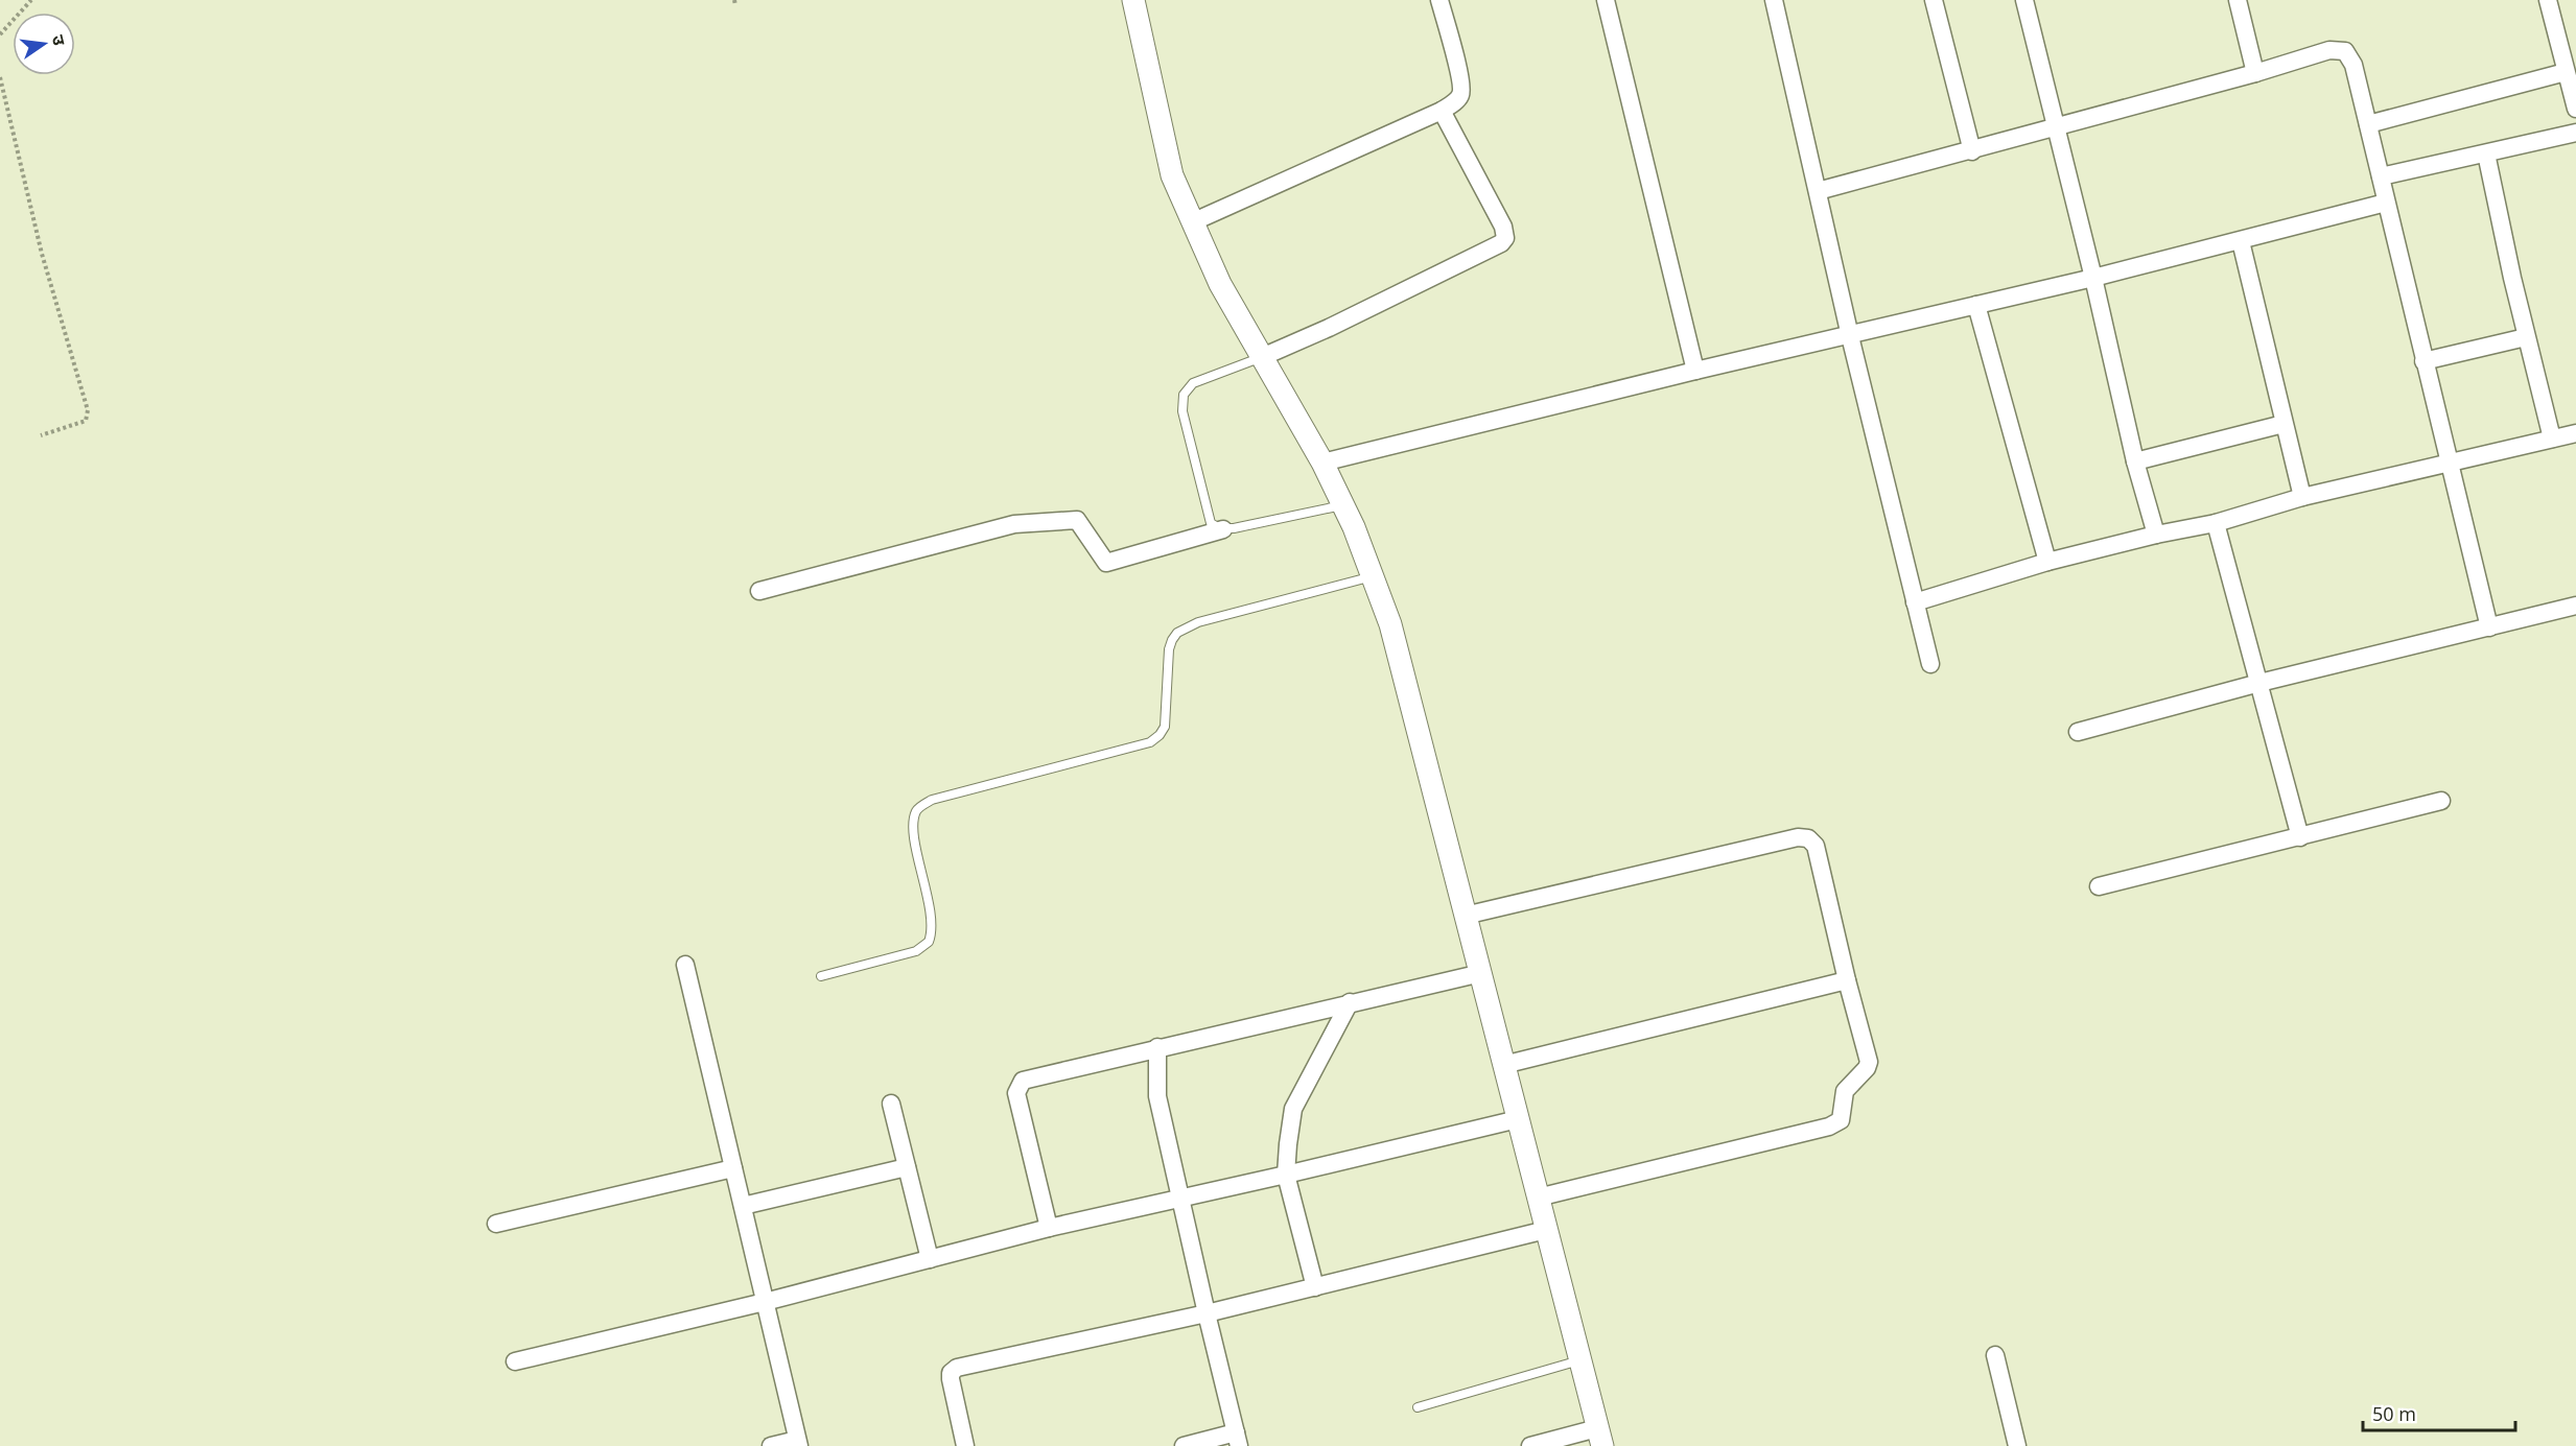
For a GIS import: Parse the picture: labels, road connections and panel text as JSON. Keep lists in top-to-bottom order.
{
  "scale_bar": "50 m",
  "north": "right"
}
